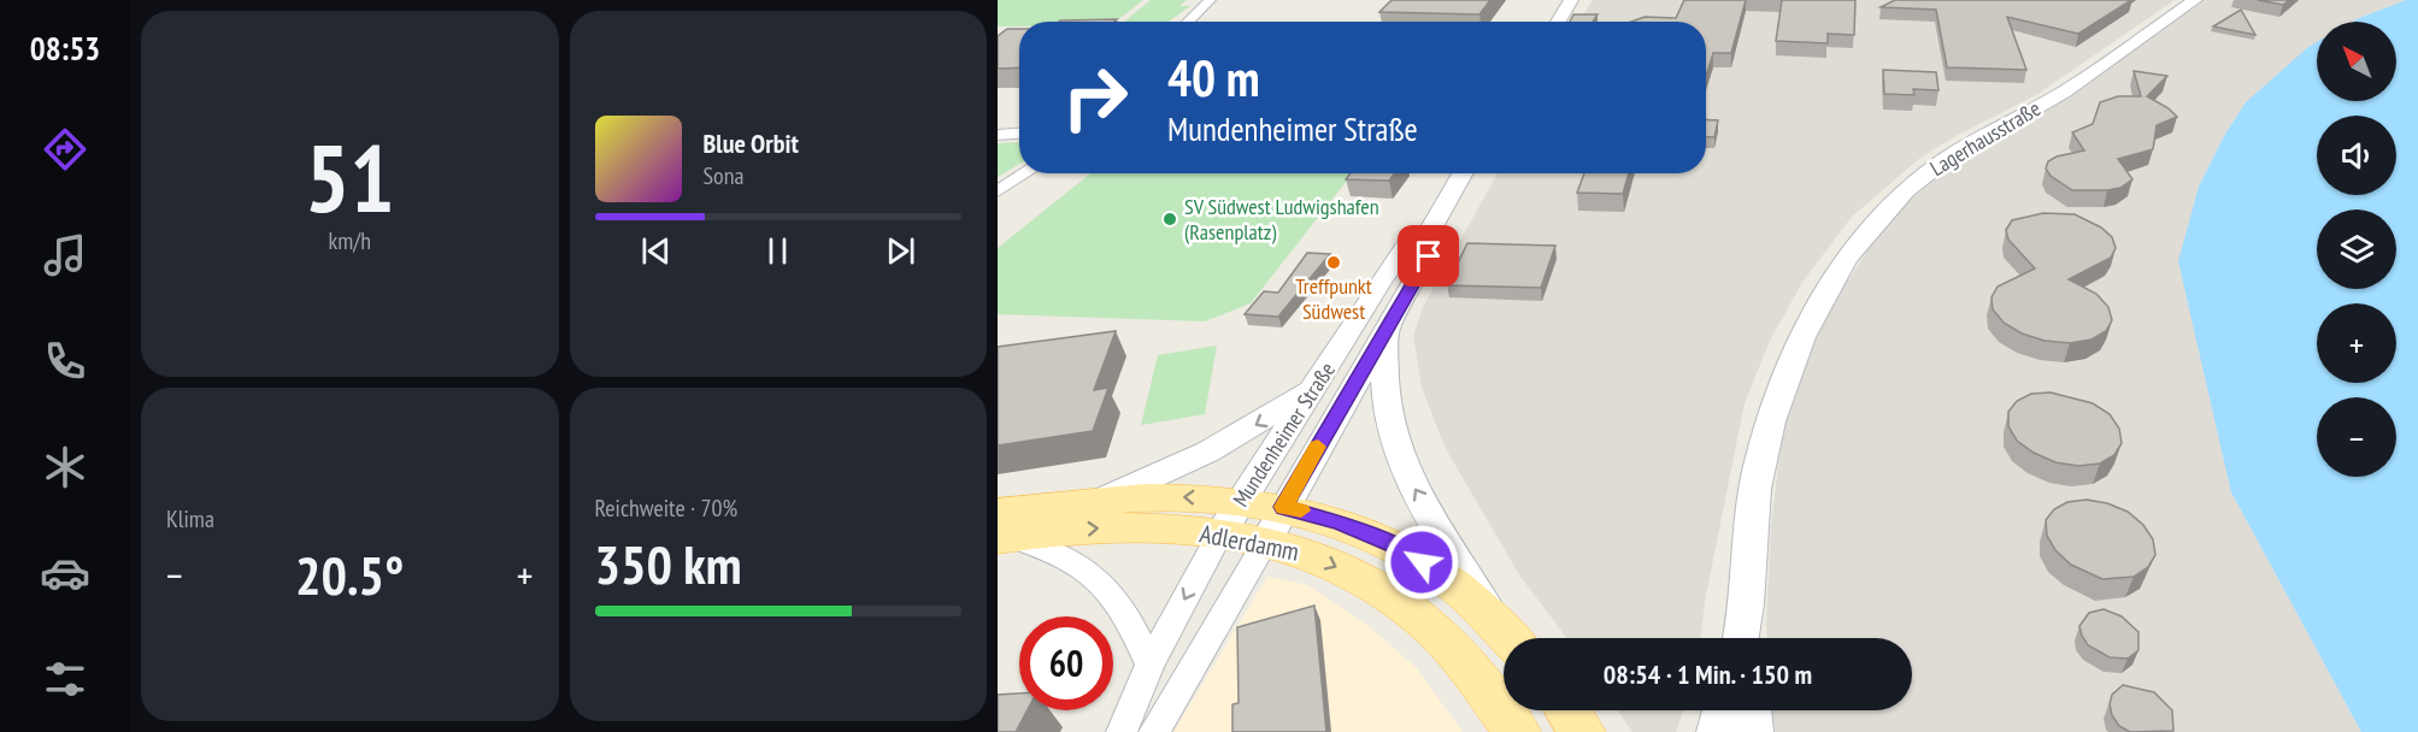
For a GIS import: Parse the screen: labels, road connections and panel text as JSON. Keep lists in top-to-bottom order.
{
  "streets": {
    "main road": ["Adlerdamm"],
    "street": ["Lagerhausstraße", "Mundenheimer Straße"]
  },
  "crossings": [
    ["Mundenheimer Straße", "Adlerdamm"]
  ],
  "places": ["SV Südwest Ludwigshafen (Rasenplatz)", "Treffpunkt Südwest"],
  "north": "top left",
  "page": {
    "tabs": "08:53",
    "tile": [
      ["51", "km/h"],
      "Klima",
      ["Reichweite · 70%", "350 km"]
    ],
    "map_buttons": ["+", "−"],
    "turn": ["40 m", "Mundenheimer Straße"],
    "song": ["Blue Orbit", "Sona"],
    "heat": ["−", "20.5°", "+"],
    "limit": "60",
    "trip": "08:54 · 1 Min. · 150 m"
  }
}
